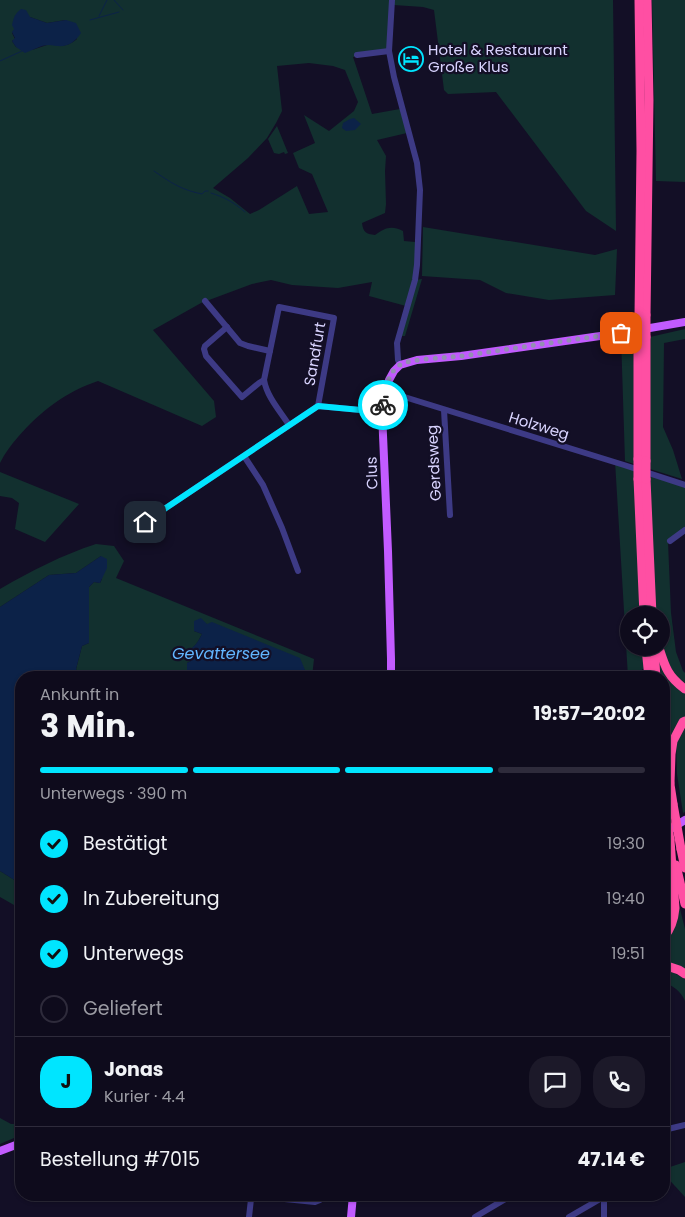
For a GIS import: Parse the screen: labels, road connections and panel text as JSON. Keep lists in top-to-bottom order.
{
  "streets": {
    "main road": ["Clus"],
    "street": ["Sandfurt", "Holzweg", "Gerdsweg"]
  },
  "crossings": [
    ["Holzweg", "Gerdsweg"],
    ["Holzweg", "Clus"]
  ],
  "water": ["Gevattersee"],
  "places": {
    "hotel": ["Hotel & Restaurant Große Klus"]
  },
  "page": {
    "heading": ["3 Min.", "Ankunft in", "19:57–20:02"],
    "panel": [
      "Jonas",
      "Kurier · 4.4",
      "Bestellung #7015",
      "47.14 €"
    ],
    "bar": "Unterwegs · 390 m",
    "list": [
      ["Bestätigt", "19:30"],
      ["In Zubereitung", "19:40"],
      ["Unterwegs", "19:51"],
      "Geliefert"
    ],
    "round": "J"
  }
}
